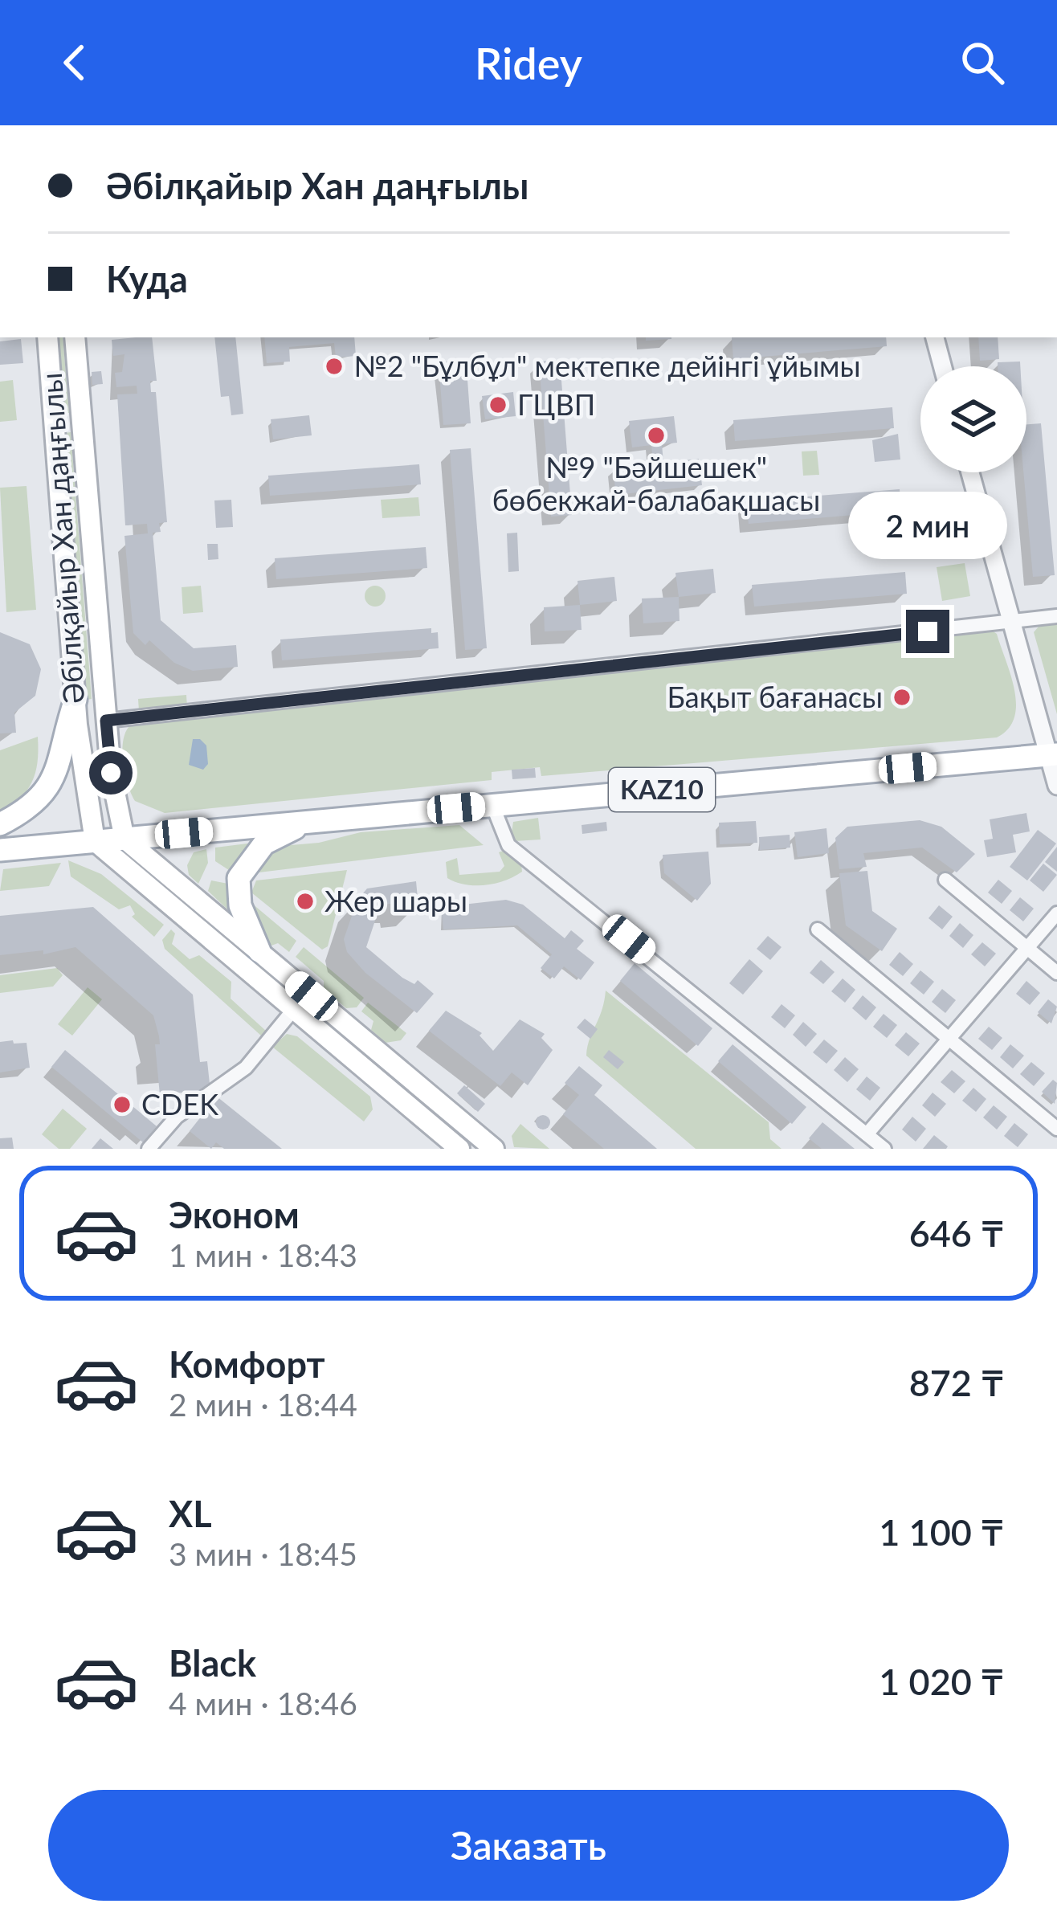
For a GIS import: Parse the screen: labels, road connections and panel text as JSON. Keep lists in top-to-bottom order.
{
  "streets": {
    "main road": ["Әбілқайыр Хан даңғылы", "KAZ10"]
  },
  "crossings": [
    ["Әбілқайыр Хан даңғылы", "KAZ10"]
  ],
  "places": [
    "№2 \"Бұлбұл\" мектепке дейінгі ұйымы",
    "ГЦВП",
    "№9 \"Бәйшешек\" бөбекжай-балабақшасы",
    "Бақыт бағанасы",
    "Жер шары",
    "CDEK"
  ],
  "page": {
    "header": "Ridey",
    "banner": ["Әбілқайыр Хан даңғылы", "Куда"],
    "bubble": "2 мин",
    "list": [
      {
        "name": "Эконом",
        "note": "1 мин · 18:43",
        "value": "646 ₸"
      },
      {
        "name": "Комфорт",
        "note": "2 мин · 18:44",
        "value": "872 ₸"
      },
      {
        "name": "XL",
        "note": "3 мин · 18:45",
        "value": "1 100 ₸"
      },
      {
        "name": "Black",
        "note": "4 мин · 18:46",
        "value": "1 020 ₸"
      }
    ],
    "buttons": "Заказать"
  }
}
